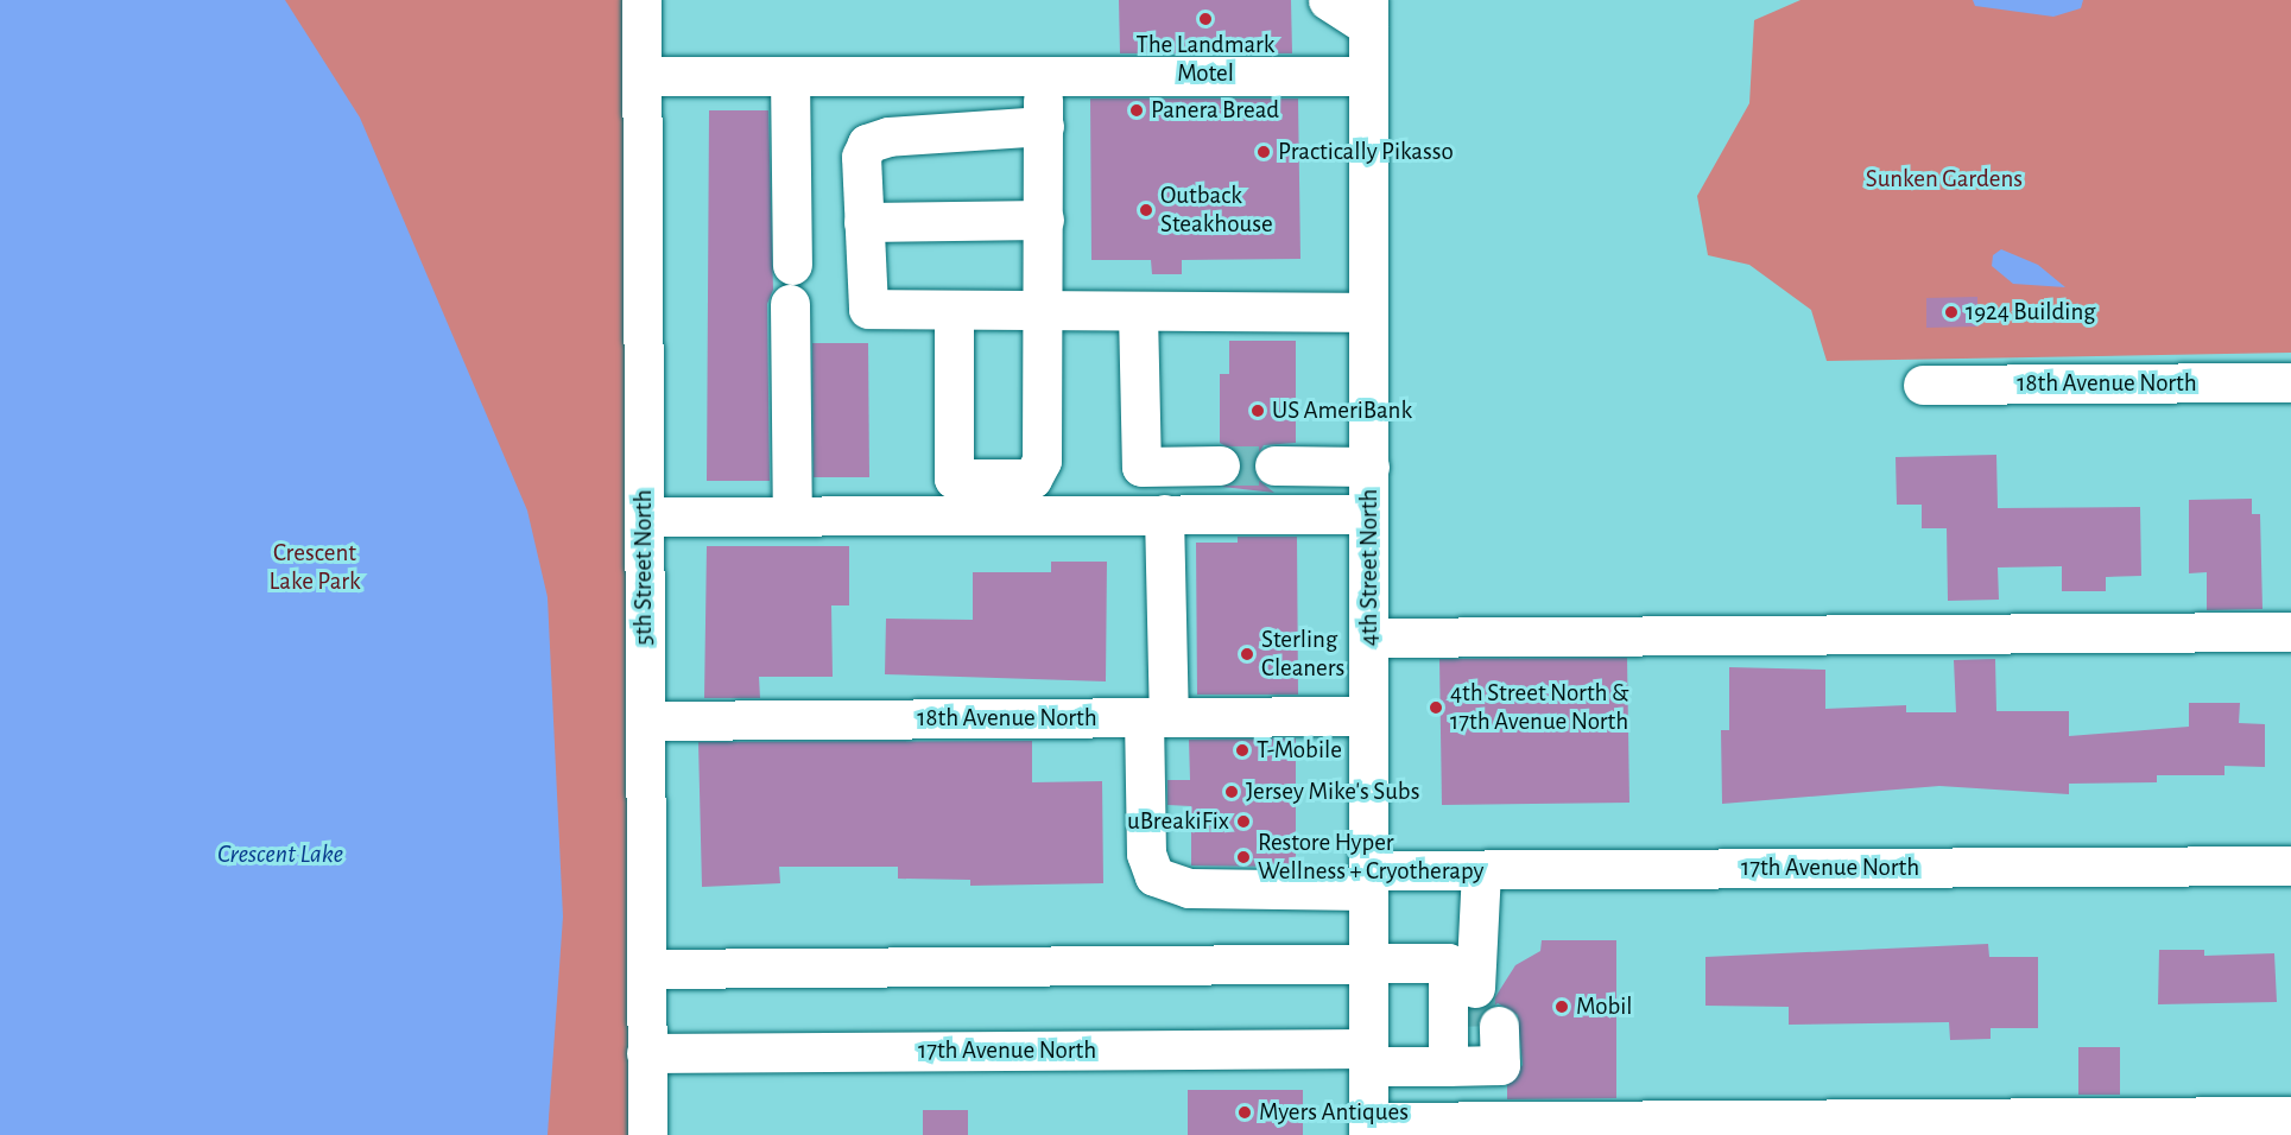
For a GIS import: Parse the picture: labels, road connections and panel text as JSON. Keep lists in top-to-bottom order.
{
  "streets": {
    "street": [
      "18th Avenue North",
      "5th Street North",
      "4th Street North",
      "17th Avenue North"
    ]
  },
  "crossings": [
    ["18th Avenue North", "5th Street North"],
    ["18th Avenue North", "4th Street North"],
    ["18th Avenue North", "17th Avenue North"],
    ["5th Street North", "17th Avenue North"],
    ["4th Street North", "17th Avenue North"]
  ],
  "water": ["Crescent Lake"],
  "parks": ["Sunken Gardens", "Crescent Lake Park"],
  "places": [
    "The Landmark Motel",
    "Panera Bread",
    "Practically Pikasso",
    "Outback Steakhouse",
    "1924 Building",
    "US AmeriBank",
    "Sterling Cleaners",
    "4th Street North & 17th Avenue North",
    "T-Mobile",
    "Jersey Mike's Subs",
    "uBreakiFix",
    "Restore Hyper Wellness + Cryotherapy",
    "Mobil",
    "Myers Antiques"
  ]
}
